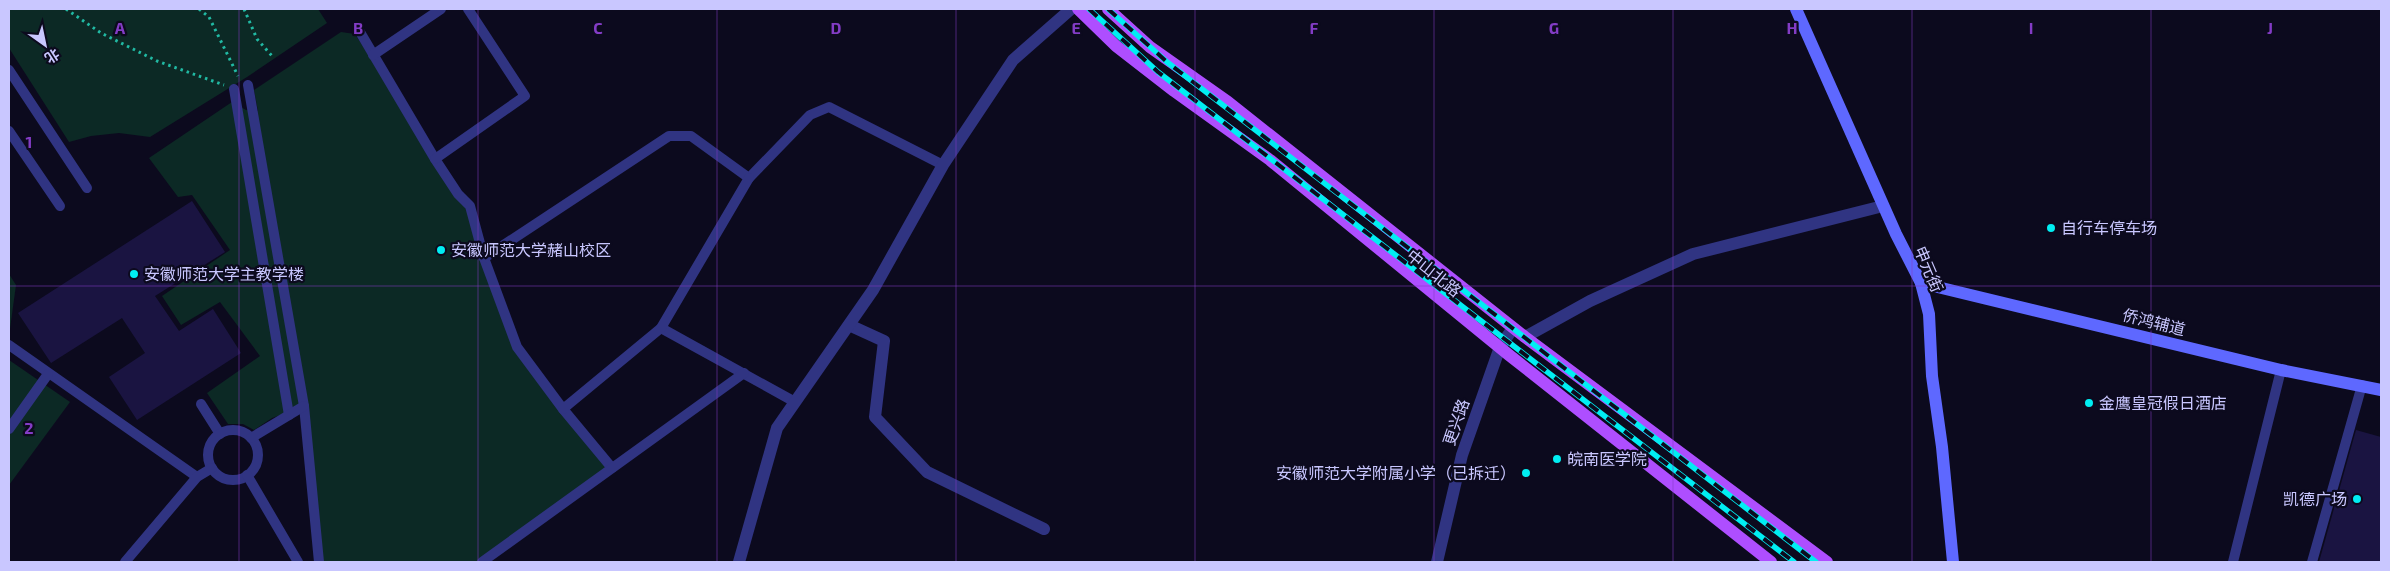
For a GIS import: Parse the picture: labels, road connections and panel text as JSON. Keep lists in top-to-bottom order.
{
  "streets": {
    "main road": ["中山北路"],
    "street": ["申元街", "侨鸿辅道", "更兴路"]
  },
  "crossings": [
    ["申元街", "侨鸿辅道"],
    ["中山北路", "更兴路"]
  ],
  "places": [
    "自行车停车场",
    "安徽师范大学赭山校区",
    "安徽师范大学主教学楼",
    "金鹰皇冠假日酒店",
    "皖南医学院",
    "安徽师范大学附属小学（已拆迁）",
    "凯德广场"
  ],
  "north": "bottom right",
  "grid": {
    "columns": [
      "A",
      "B",
      "C",
      "D",
      "E",
      "F",
      "G",
      "H",
      "I",
      "J"
    ],
    "rows": ["1", "2"]
  }
}
